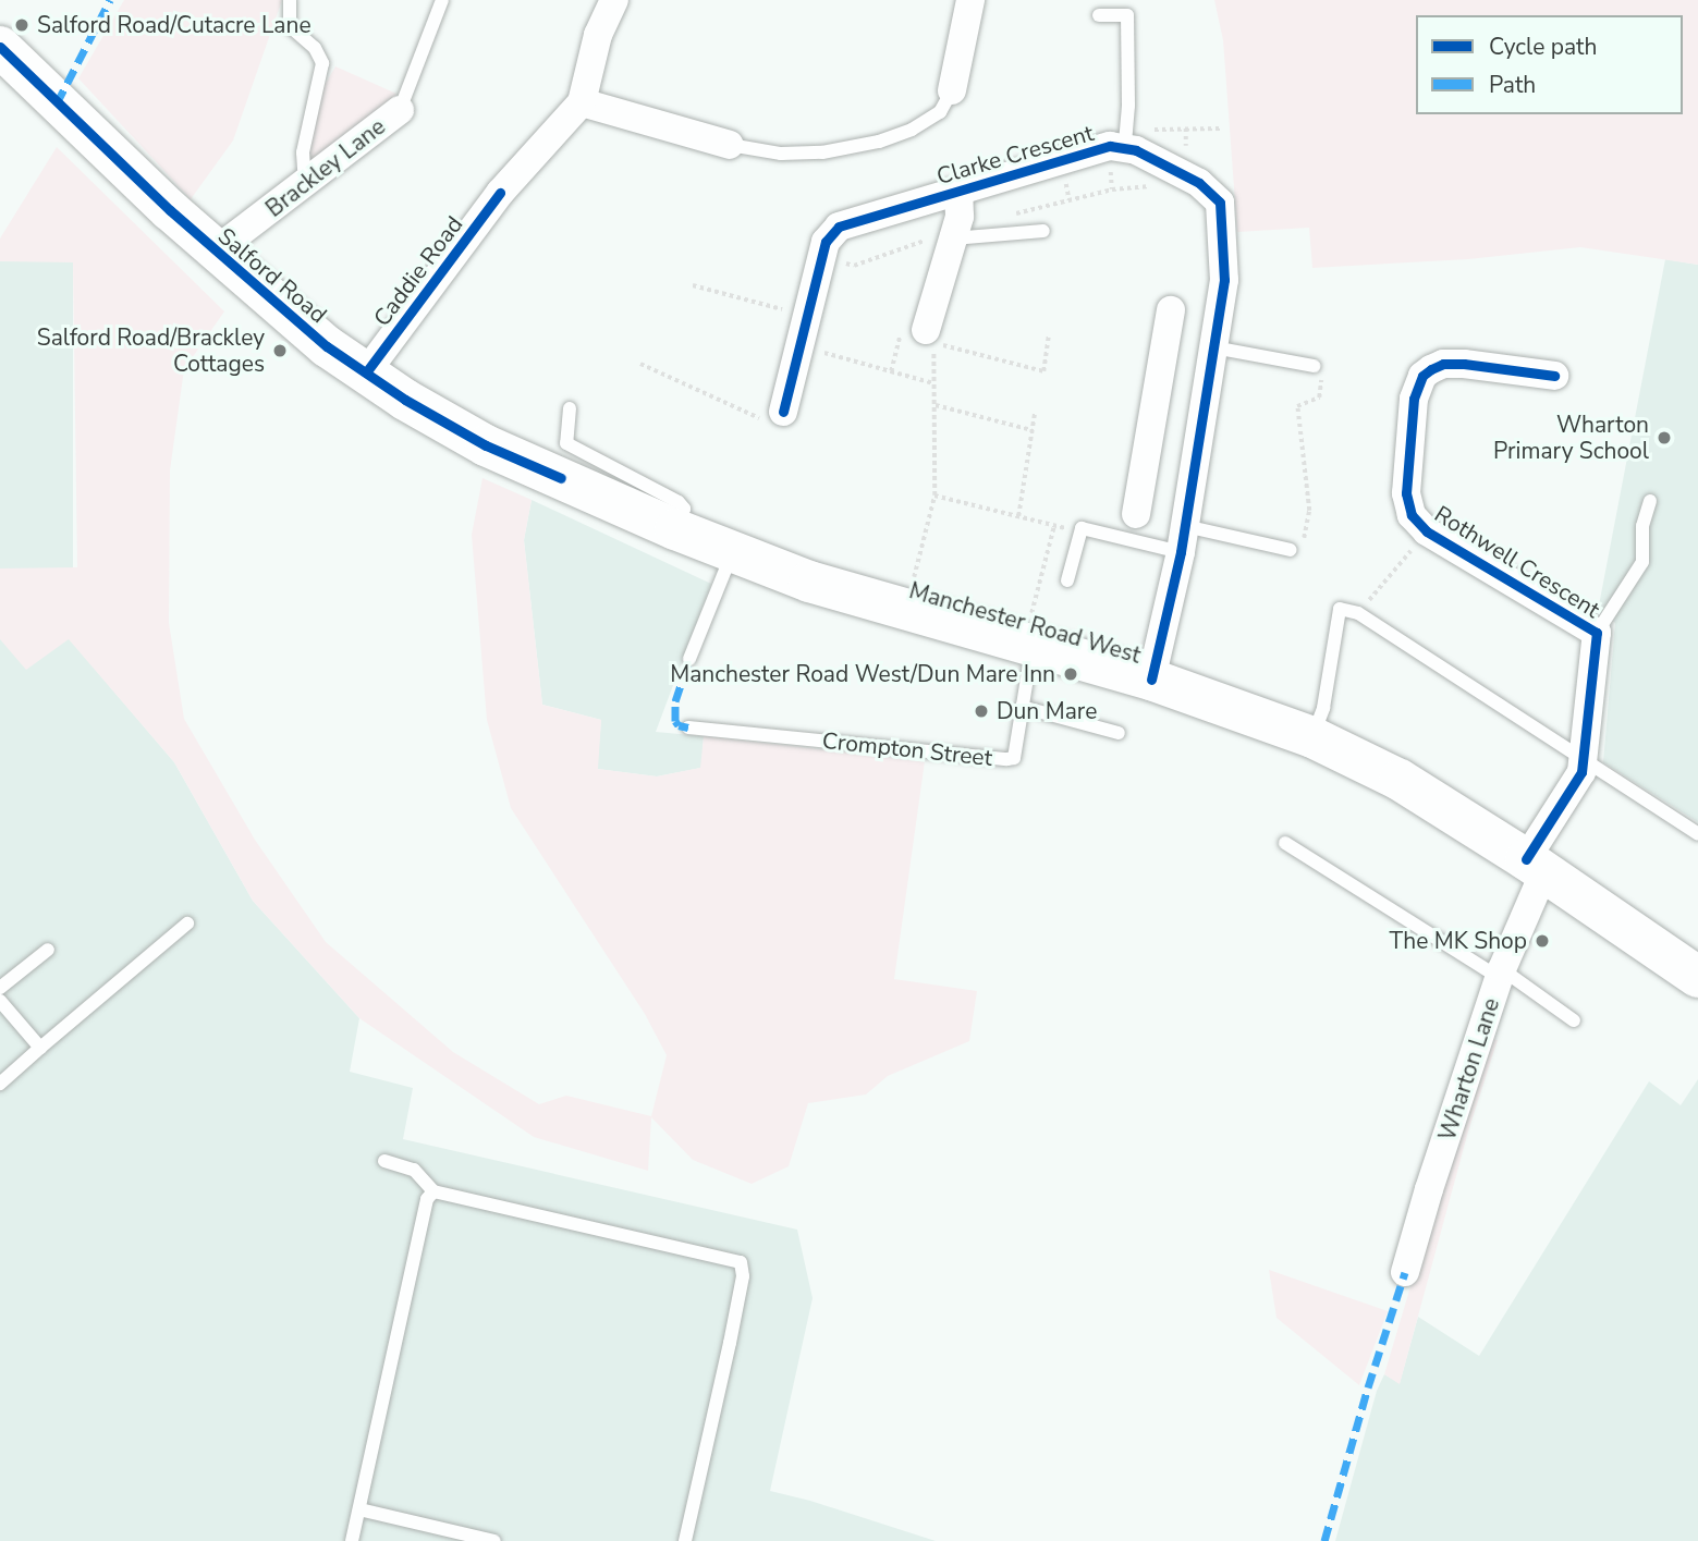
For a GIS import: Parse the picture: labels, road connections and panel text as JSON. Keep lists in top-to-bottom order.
{
  "streets": {
    "main road": ["Salford Road", "Manchester Road West"],
    "street": [
      "Clarke Crescent",
      "Brackley Lane",
      "Caddie Road",
      "Rothwell Crescent",
      "Wharton Lane"
    ],
    "lane": ["Crompton Street"]
  },
  "crossings": [
    ["Clarke Crescent", "Manchester Road West"],
    ["Brackley Lane", "Salford Road"],
    ["Caddie Road", "Salford Road"],
    ["Salford Road", "Manchester Road West"],
    ["Rothwell Crescent", "Manchester Road West"],
    ["Rothwell Crescent", "Wharton Lane"],
    ["Manchester Road West", "Crompton Street"],
    ["Manchester Road West", "Wharton Lane"]
  ],
  "places": [
    "Salford Road/Cutacre Lane",
    "Salford Road/Brackley Cottages",
    "Wharton Primary School",
    "Manchester Road West/Dun Mare Inn",
    "Dun Mare",
    "The MK Shop"
  ],
  "legend": ["Cycle path", "Path"]
}
